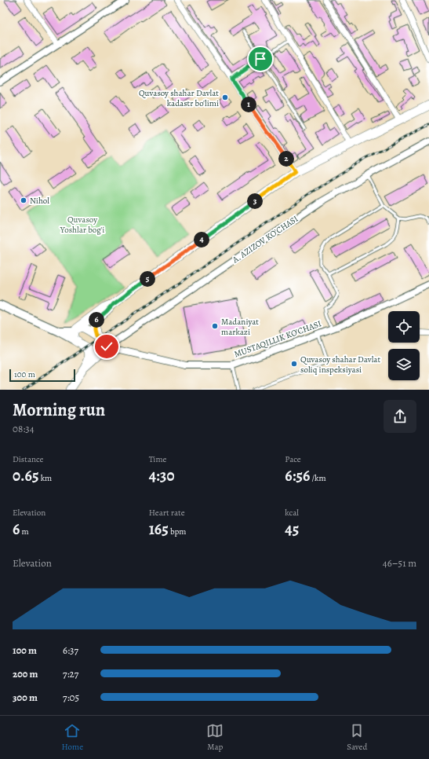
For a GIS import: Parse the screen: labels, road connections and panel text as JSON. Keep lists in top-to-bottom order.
{
  "streets": {
    "street": ["A. AZIZOV KO'CHASI", "MUSTAQILLIK KO'CHASI"]
  },
  "crossings": [
    ["A. AZIZOV KO'CHASI", "MUSTAQILLIK KO'CHASI"]
  ],
  "parks": ["Quvasoy Yoshlar bog'i"],
  "places": [
    "Quvasoy shahar Davlat kadastr bo'limi",
    "Nihol",
    "Madaniyat markazi",
    "Quvasoy shahar Davlat soliq inspeksiyasi"
  ],
  "scale_bar": "100 m",
  "page": {
    "pins": [
      "1",
      "2",
      "3",
      "4",
      "5",
      "6"
    ],
    "scale": "100 m",
    "heading": ["Morning run", "08:34"],
    "stats": [
      ["Distance", "0.65 km"],
      ["Time", "4:30"],
      ["Pace", "6:56 /km"],
      ["Elevation", "6 m"],
      ["Heart rate", "165 bpm"],
      ["kcal", "45"]
    ],
    "chart": ["Elevation", "46–51 m"],
    "list": [
      {
        "name": "100 m",
        "note": "6:37"
      },
      {
        "name": "200 m",
        "note": "7:27"
      },
      {
        "name": "300 m",
        "note": "7:05"
      }
    ],
    "tabs": ["Home", "Map", "Saved"]
  }
}
